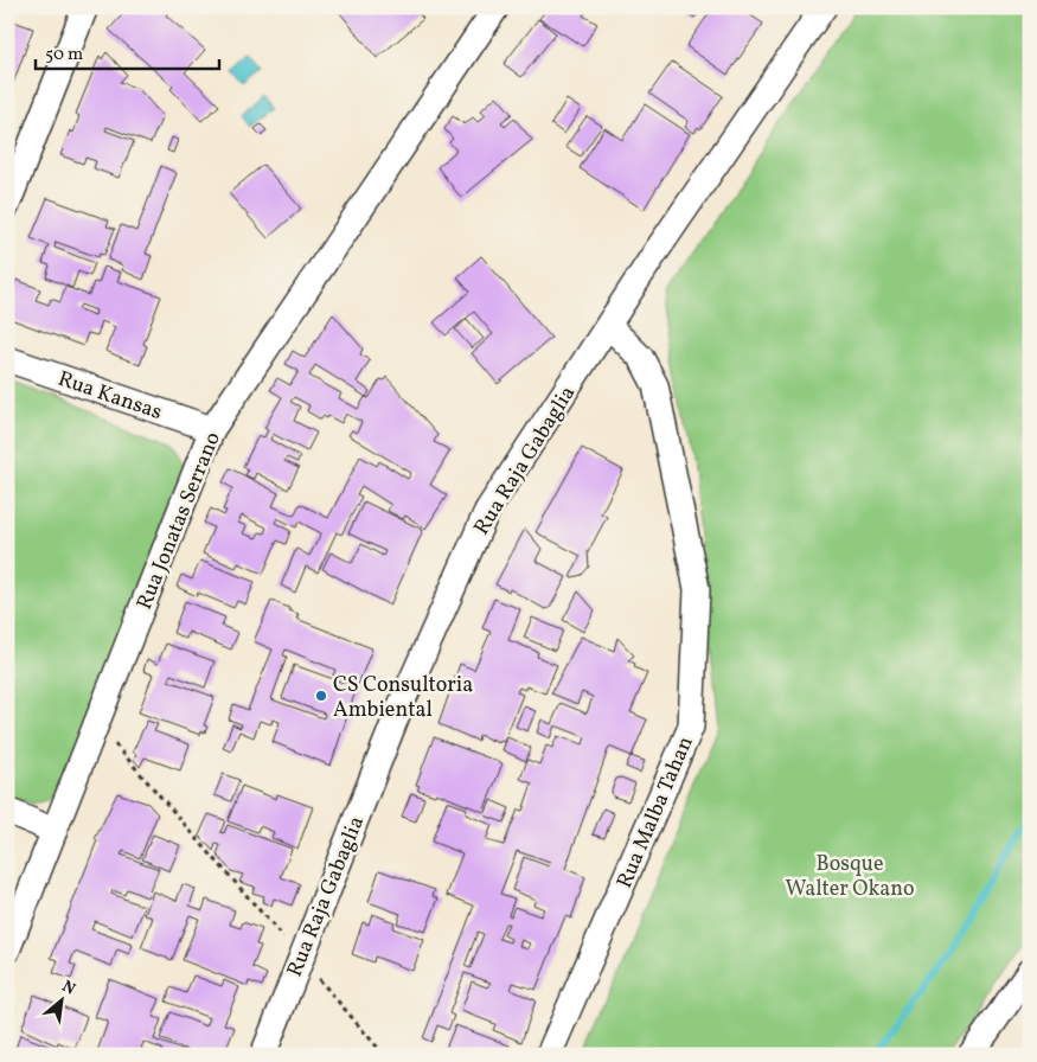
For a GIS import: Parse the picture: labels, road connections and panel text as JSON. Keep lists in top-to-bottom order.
{
  "streets": {
    "street": [
      "Rua Kansas",
      "Rua Raja Gabaglia",
      "Rua Jonatas Serrano",
      "Rua Malba Tahan"
    ]
  },
  "crossings": [
    ["Rua Kansas", "Rua Jonatas Serrano"],
    ["Rua Raja Gabaglia", "Rua Malba Tahan"]
  ],
  "parks": ["Bosque Walter Okano"],
  "places": ["CS Consultoria Ambiental"],
  "scale_bar": "50 m",
  "north": "top right"
}
